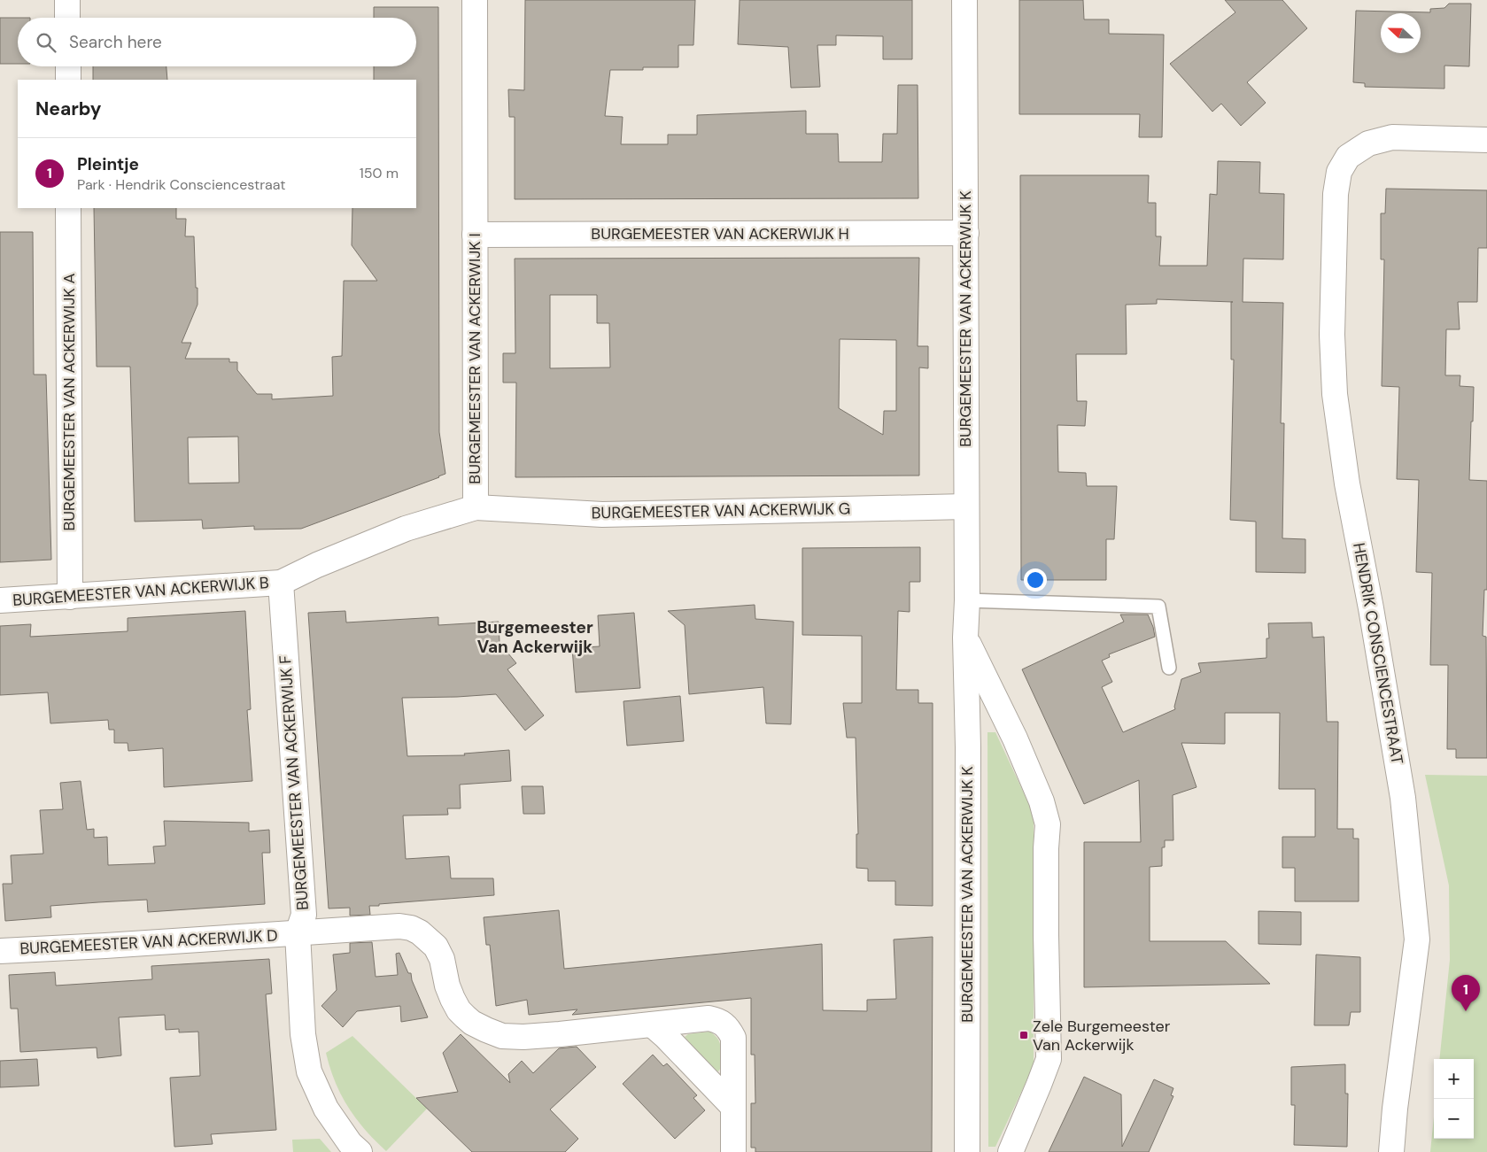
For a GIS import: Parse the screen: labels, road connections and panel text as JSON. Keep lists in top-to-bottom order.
{
  "streets": {
    "street": [
      "BURGEMEESTER VAN ACKERWIJK H",
      "BURGEMEESTER VAN ACKERWIJK K",
      "BURGEMEESTER VAN ACKERWIJK I",
      "BURGEMEESTER VAN ACKERWIJK A",
      "BURGEMEESTER VAN ACKERWIJK G",
      "BURGEMEESTER VAN ACKERWIJK B",
      "HENDRIK CONSCIENCESTRAAT",
      "BURGEMEESTER VAN ACKERWIJK F",
      "BURGEMEESTER VAN ACKERWIJK D"
    ]
  },
  "crossings": [
    ["BURGEMEESTER VAN ACKERWIJK H", "BURGEMEESTER VAN ACKERWIJK K"],
    ["BURGEMEESTER VAN ACKERWIJK H", "BURGEMEESTER VAN ACKERWIJK I"],
    ["BURGEMEESTER VAN ACKERWIJK K", "BURGEMEESTER VAN ACKERWIJK G"],
    ["BURGEMEESTER VAN ACKERWIJK I", "BURGEMEESTER VAN ACKERWIJK G"],
    ["BURGEMEESTER VAN ACKERWIJK A", "BURGEMEESTER VAN ACKERWIJK B"],
    ["BURGEMEESTER VAN ACKERWIJK B", "BURGEMEESTER VAN ACKERWIJK F"],
    ["BURGEMEESTER VAN ACKERWIJK F", "BURGEMEESTER VAN ACKERWIJK D"]
  ],
  "districts": ["Burgemeester Van Ackerwijk"],
  "places": {
    "transit": ["Zele Burgemeester Van Ackerwijk"]
  },
  "north": "left",
  "page": {
    "search": "Search here",
    "heading": "Nearby",
    "list": [
      {
        "mark": "1",
        "name": "Pleintje",
        "note": "Park · Hendrik Consciencestraat",
        "value": "150 m"
      }
    ],
    "pins": "1",
    "map_buttons": ["+", "−"]
  }
}
